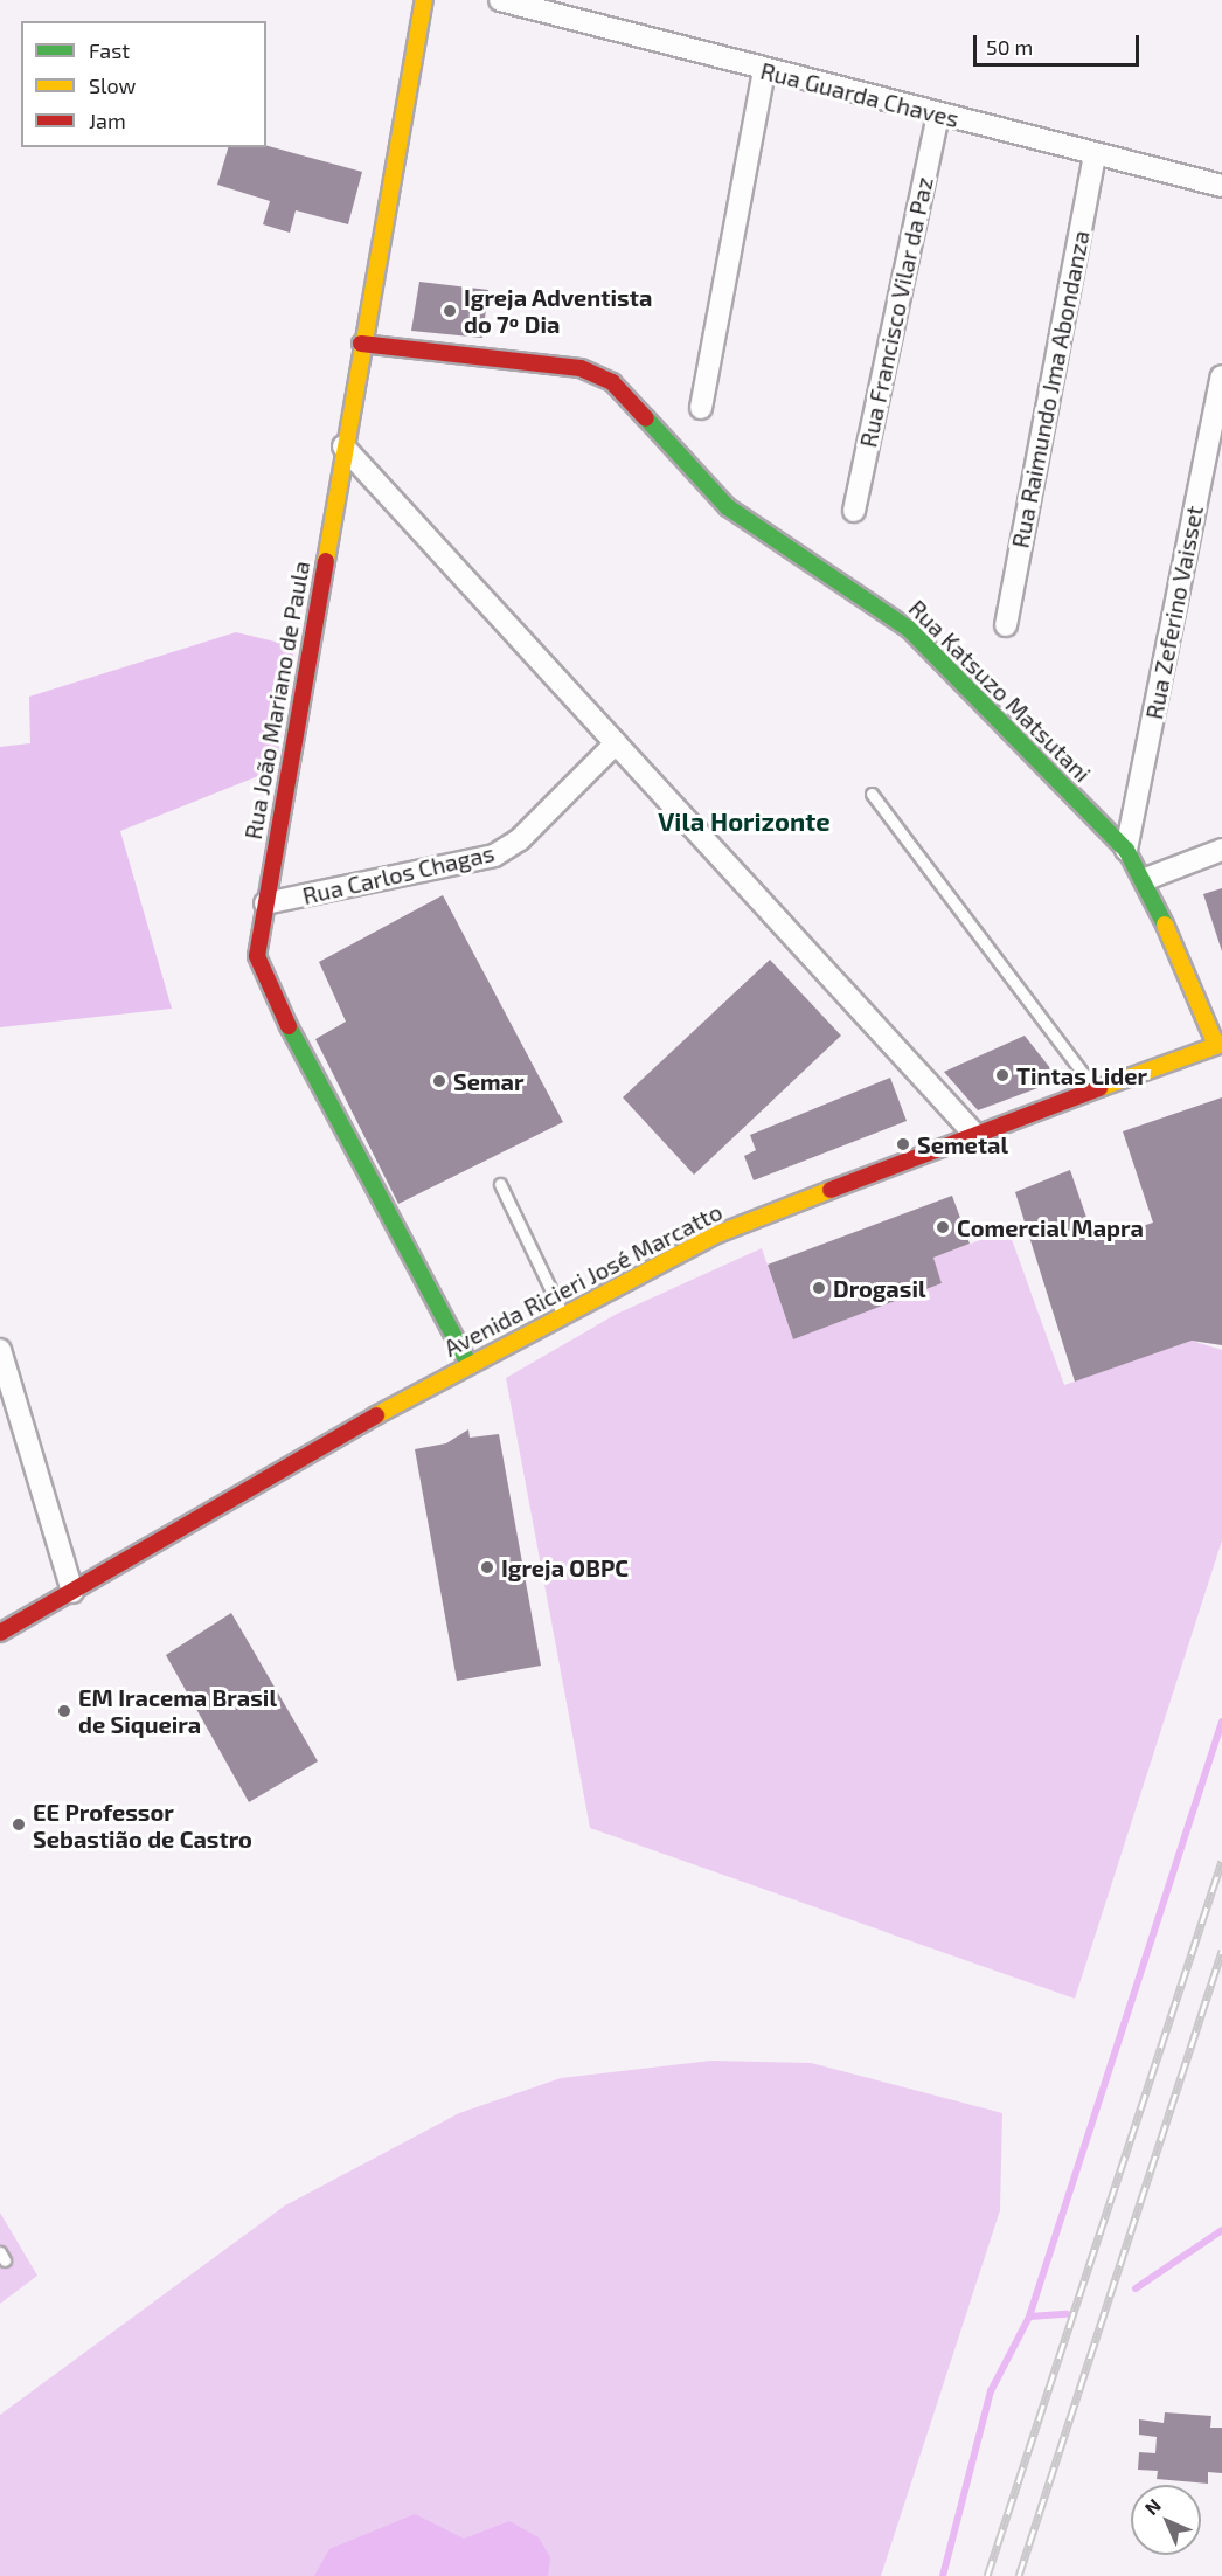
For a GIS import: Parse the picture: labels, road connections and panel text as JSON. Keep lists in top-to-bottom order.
{
  "streets": {
    "street": [
      "Rua Guarda Chaves",
      "Rua Francisco Vilar da Paz",
      "Rua Raimundo Jma Abondanza",
      "Rua Zeferino Vaisset",
      "Rua Katsuzo Matsutani",
      "Rua João Mariano de Paula",
      "Rua Carlos Chagas",
      "Avenida Ricieri José Marcatto"
    ]
  },
  "crossings": [
    ["Rua Guarda Chaves", "Rua Francisco Vilar da Paz"],
    ["Rua Guarda Chaves", "Rua Raimundo Jma Abondanza"],
    ["Rua Zeferino Vaisset", "Rua Katsuzo Matsutani"],
    ["Rua Katsuzo Matsutani", "Rua João Mariano de Paula"],
    ["Rua Katsuzo Matsutani", "Avenida Ricieri José Marcatto"],
    ["Rua João Mariano de Paula", "Rua Carlos Chagas"],
    ["Rua João Mariano de Paula", "Avenida Ricieri José Marcatto"]
  ],
  "districts": ["Vila Horizonte"],
  "places": [
    "Igreja Adventista do 7º Dia",
    "Tintas Lider",
    "Semar",
    "Semetal",
    "Comercial Mapra",
    "Drogasil",
    "Igreja OBPC",
    "EM Iracema Brasil de Siqueira",
    "EE Professor Sebastião de Castro"
  ],
  "legend": ["Fast", "Slow", "Jam"],
  "scale_bar": "50 m",
  "north": "top left"
}
